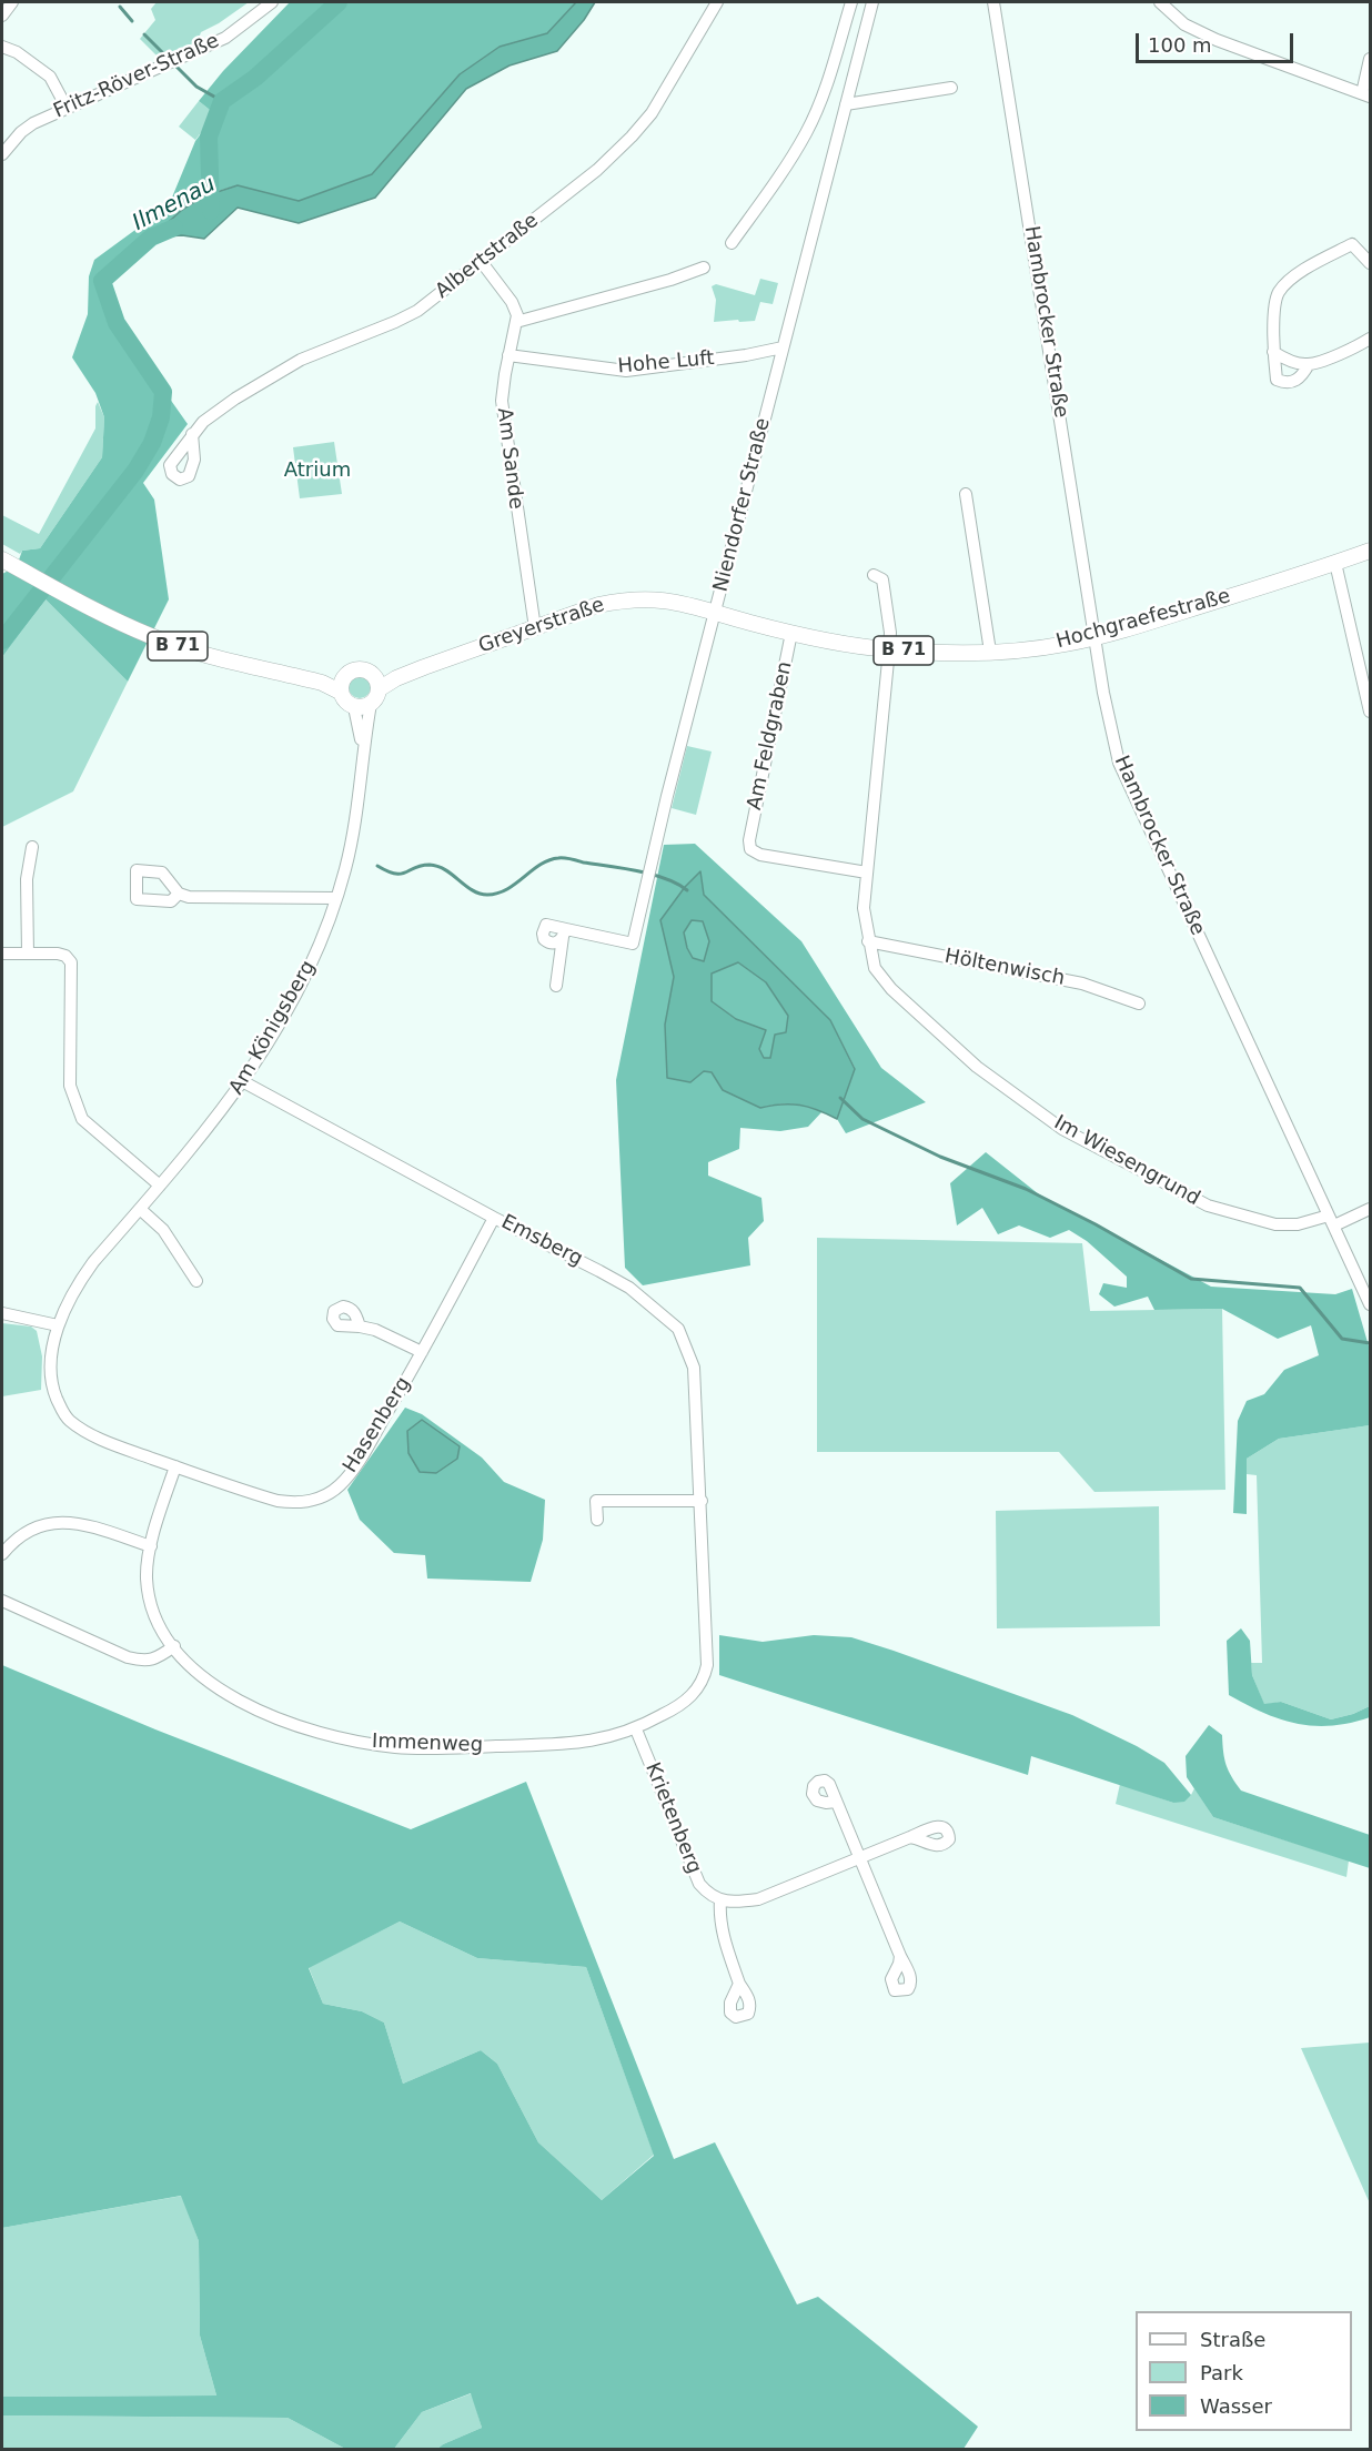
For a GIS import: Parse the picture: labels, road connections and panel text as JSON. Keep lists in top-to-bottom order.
{
  "streets": {
    "main road": ["Hochgraefestraße", "Greyerstraße", "B 71"],
    "street": [
      "Fritz-Röver-Straße",
      "Albertstraße",
      "Hambrocker Straße",
      "Hohe Luft",
      "Am Sande",
      "Niendorfer Straße",
      "Am Feldgraben",
      "Höltenwisch",
      "Am Königsberg",
      "Im Wiesengrund",
      "Emsberg",
      "Hasenberg",
      "Immenweg",
      "Krietenberg"
    ]
  },
  "crossings": [
    ["Hambrocker Straße", "Hochgraefestraße"],
    ["Hambrocker Straße", "Im Wiesengrund"],
    ["Hohe Luft", "Am Sande"],
    ["Hohe Luft", "Niendorfer Straße"],
    ["Am Sande", "Greyerstraße"],
    ["Niendorfer Straße", "Hochgraefestraße"],
    ["Niendorfer Straße", "Greyerstraße"],
    ["Hochgraefestraße", "Greyerstraße"],
    ["Hochgraefestraße", "Am Feldgraben"],
    ["Hochgraefestraße", "Im Wiesengrund"],
    ["Greyerstraße", "B 71"],
    ["Greyerstraße", "Am Königsberg"],
    ["B 71", "Am Königsberg"],
    ["Am Feldgraben", "Im Wiesengrund"],
    ["Höltenwisch", "Im Wiesengrund"],
    ["Am Königsberg", "Emsberg"],
    ["Am Königsberg", "Hasenberg"],
    ["Am Königsberg", "Immenweg"],
    ["Emsberg", "Hasenberg"],
    ["Emsberg", "Immenweg"],
    ["Hasenberg", "Immenweg"],
    ["Immenweg", "Krietenberg"]
  ],
  "water": ["Ilmenau"],
  "parks": ["Atrium"],
  "legend": ["Straße", "Park", "Wasser"],
  "scale_bar": "100 m"
}
